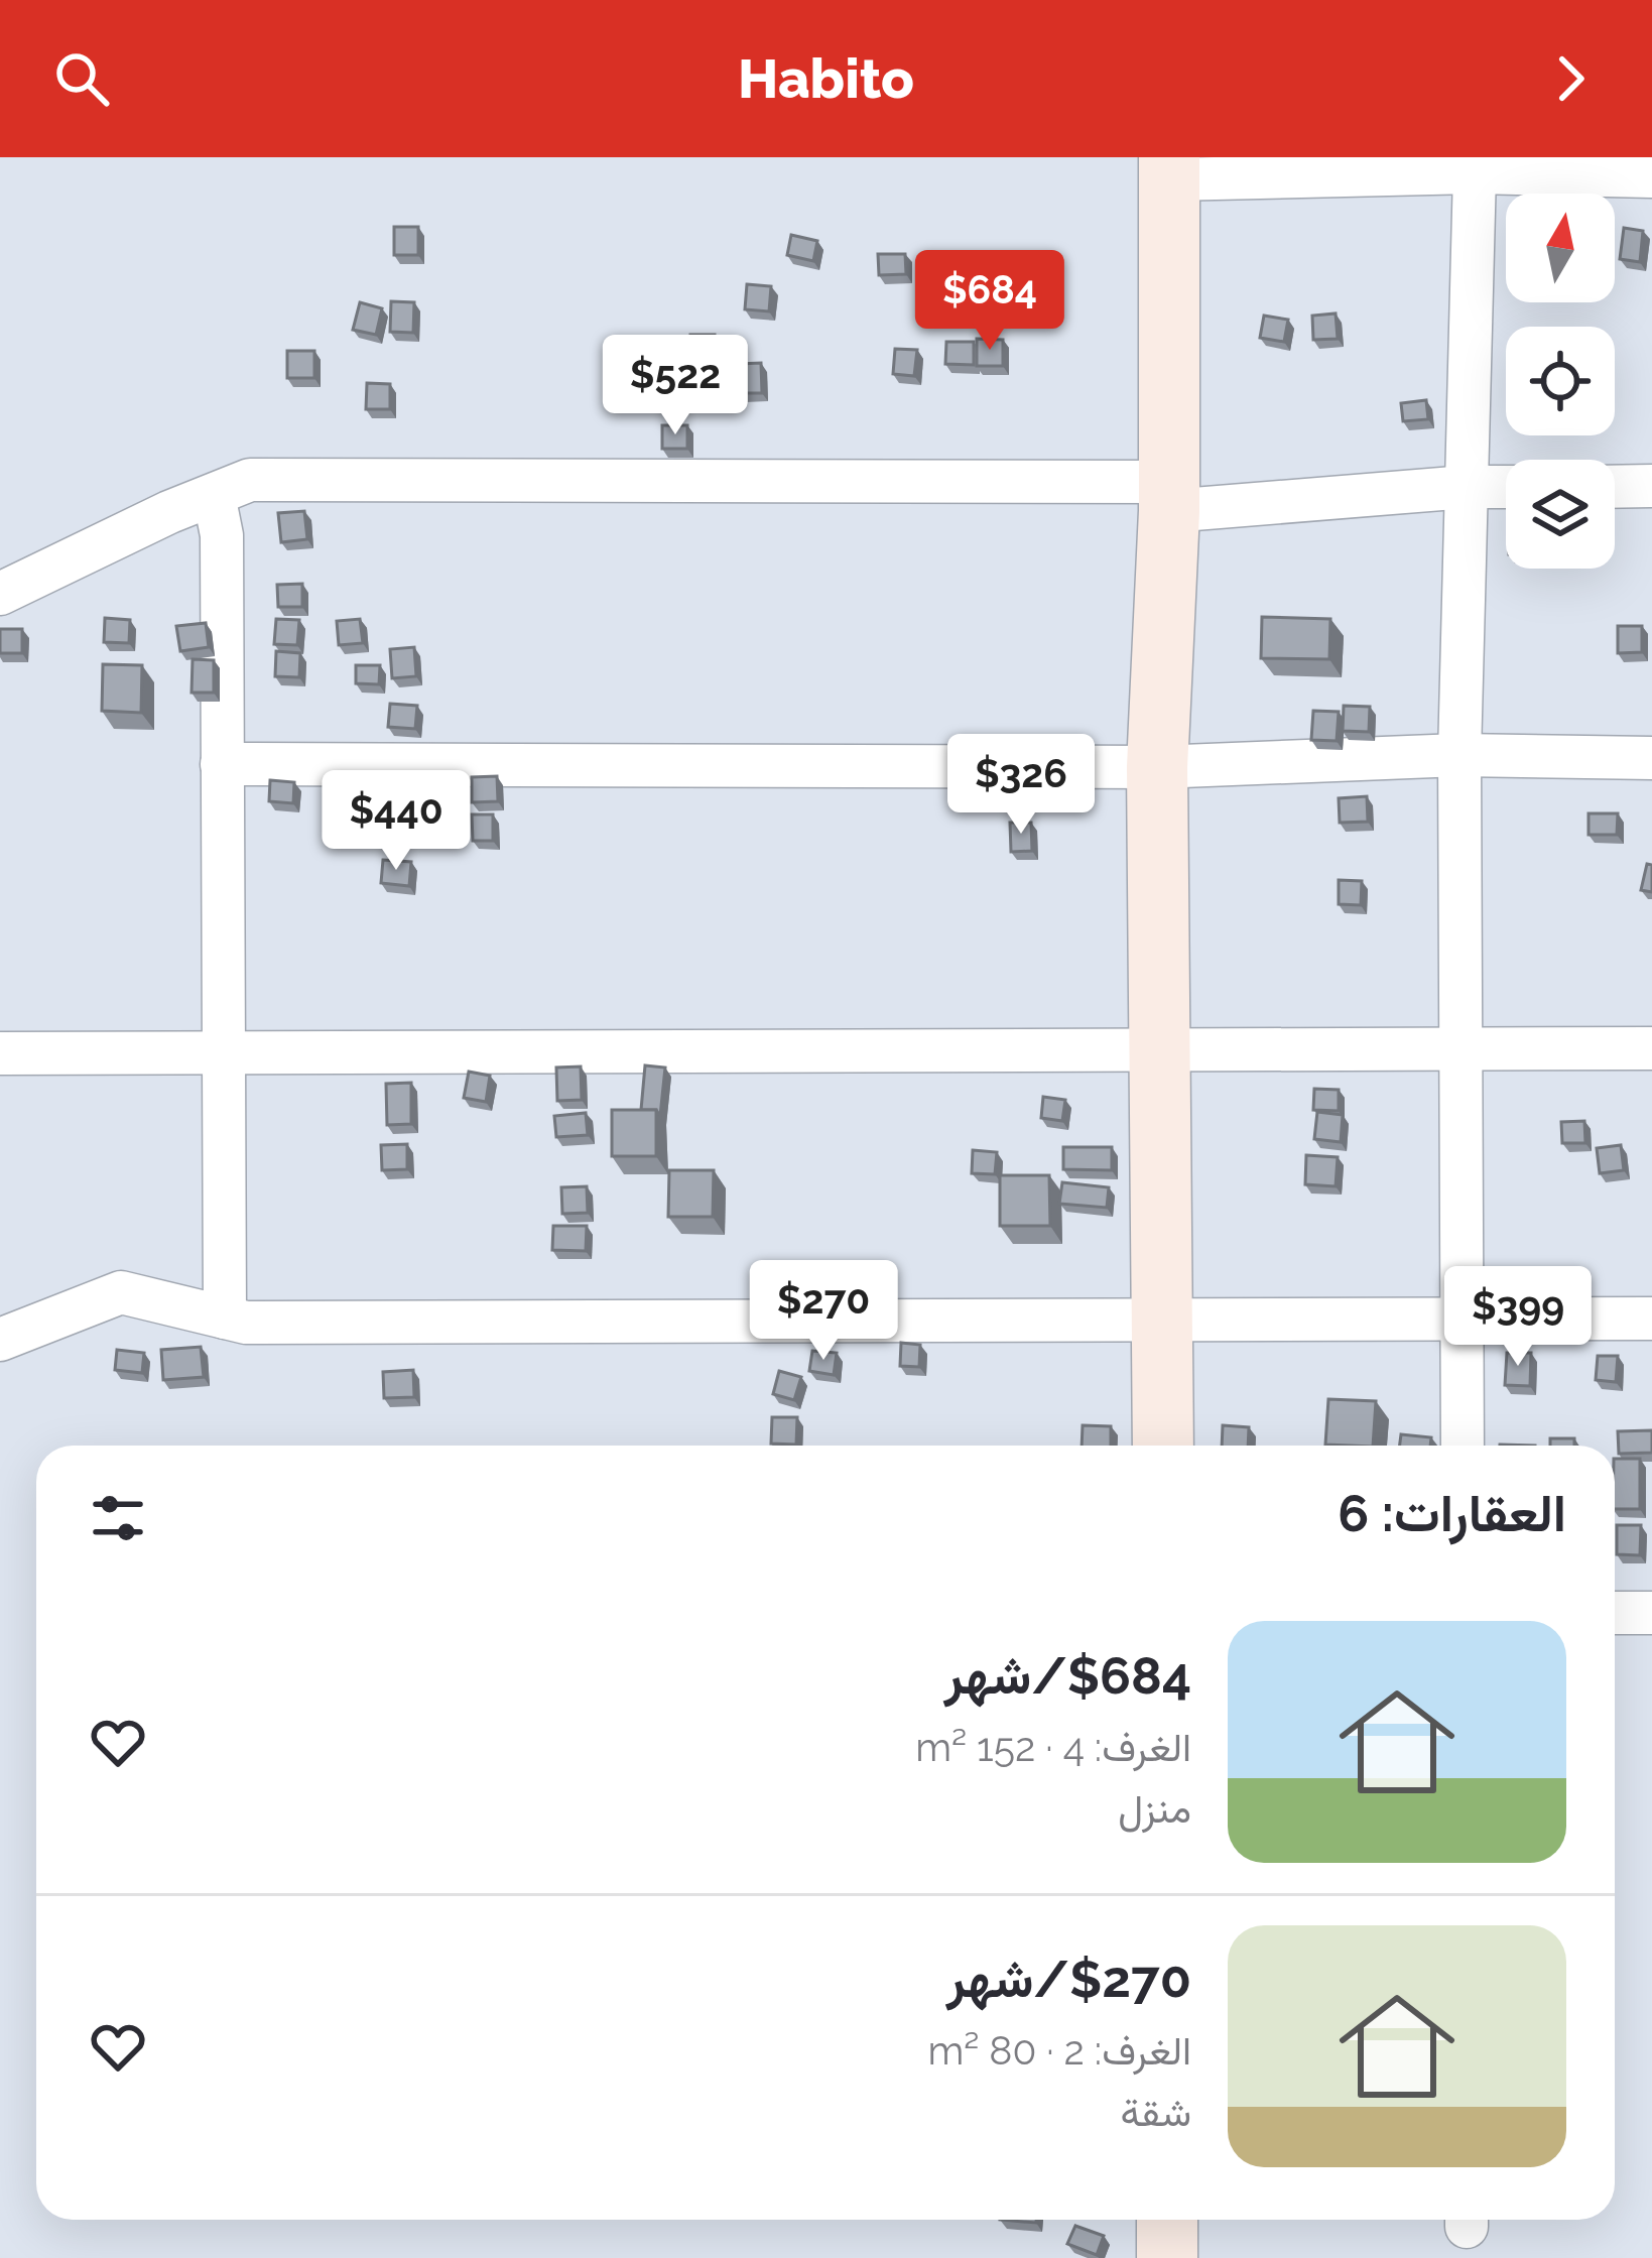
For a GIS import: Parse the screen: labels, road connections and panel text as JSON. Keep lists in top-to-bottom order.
{
  "north": "top",
  "page": {
    "header": "Habito",
    "price": [
      "$684",
      "$522",
      "$326",
      "$440",
      "$270",
      "$399"
    ],
    "heading": "العقارات: 6",
    "list": [
      {
        "name": "$684/شهر",
        "note": "الغرف: 4 · 152 m² · منزل"
      },
      {
        "name": "$270/شهر",
        "note": "الغرف: 2 · 80 m² · شقة"
      }
    ]
  }
}
